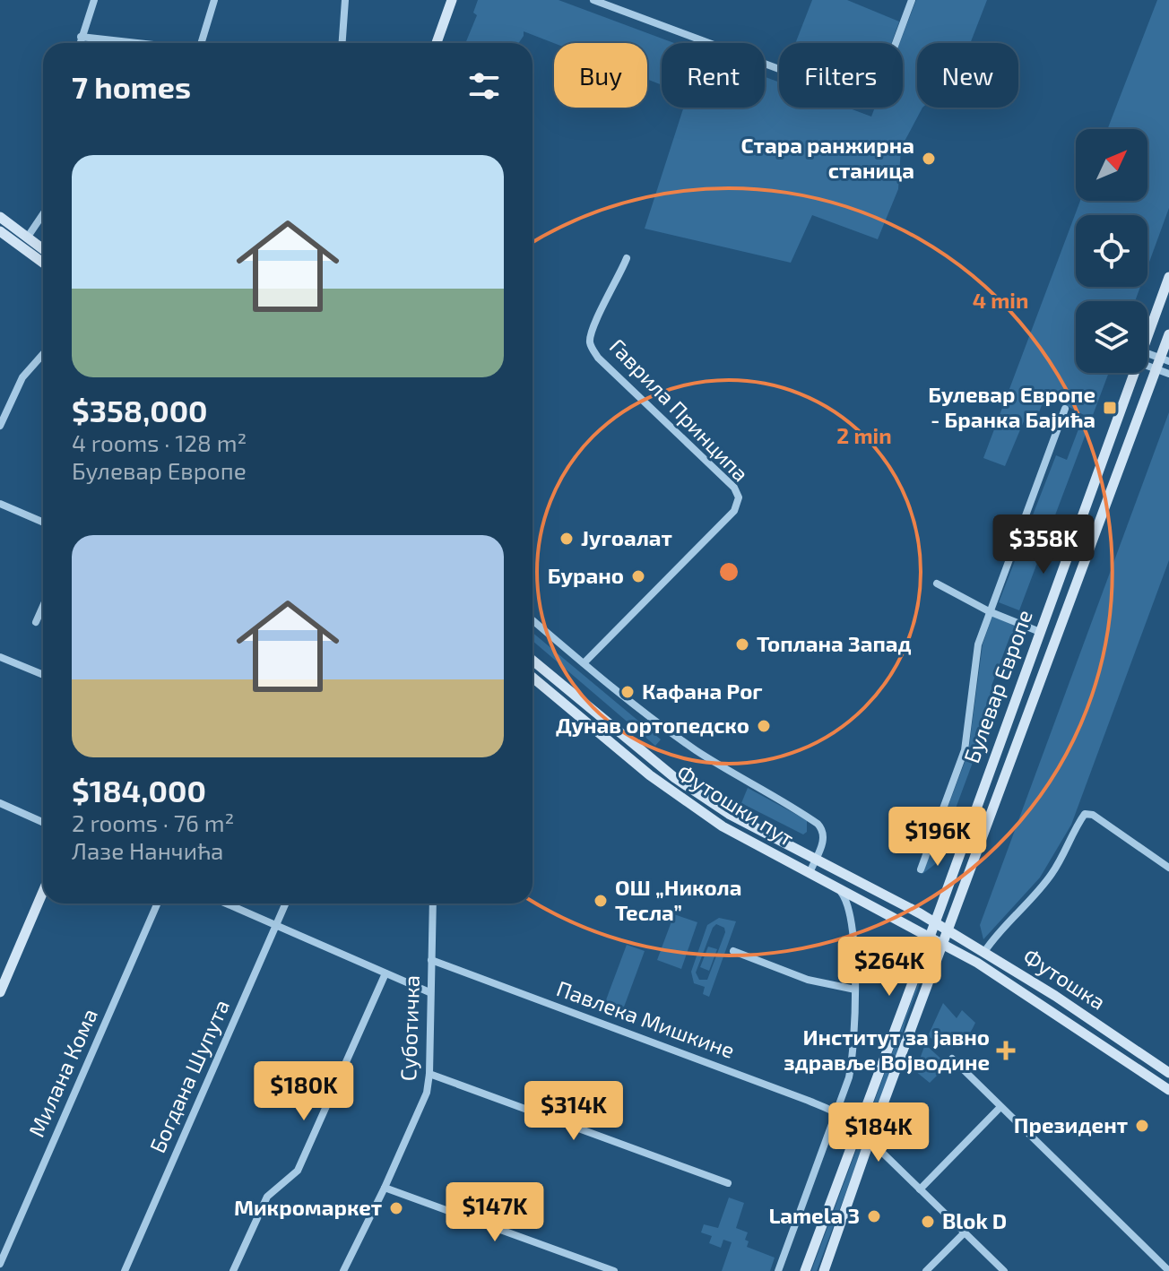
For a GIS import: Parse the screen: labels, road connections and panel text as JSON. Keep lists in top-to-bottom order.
{
  "streets": {
    "main road": ["Булевар Европе", "Футошки пут", "Футошка"],
    "street": [
      "Гаврила Принципа",
      "Павлека Мишкине",
      "Суботичка",
      "Милана Кома",
      "Богдана Шупута"
    ]
  },
  "crossings": [
    ["Булевар Европе", "Футошки пут"],
    ["Булевар Европе", "Футошка"],
    ["Булевар Европе", "Павлека Мишкине"],
    ["Футошки пут", "Футошка"],
    ["Павлека Мишкине", "Суботичка"]
  ],
  "places": {
    "other": [
      "Стара ранжирна станица",
      "Југоалат",
      "Бурано",
      "Топлана Запад",
      "Кафана Рог",
      "Дунав ортопедско",
      "ОШ „Никола Тесла”",
      "Президент",
      "Микромаркет",
      "Lamela 3",
      "Blok D"
    ],
    "transit": ["Булевар Европе - Бранка Бајића"],
    "health": ["Институт за јавно здравље Војводине"]
  },
  "north": "top right",
  "page": {
    "chip": [
      "Buy",
      "Rent",
      "Filters",
      "New"
    ],
    "heading": "7 homes",
    "list": [
      {
        "name": "$358,000",
        "note": "4 rooms · 128 m² · Булевар Европе"
      },
      {
        "name": "$184,000",
        "note": "2 rooms · 76 m² · Лазе Нанчића"
      }
    ],
    "price": [
      "$358K",
      "$196K",
      "$264K",
      "$180K",
      "$314K",
      "$184K",
      "$147K"
    ]
  },
  "rings": ["4 min", "2 min"]
}
